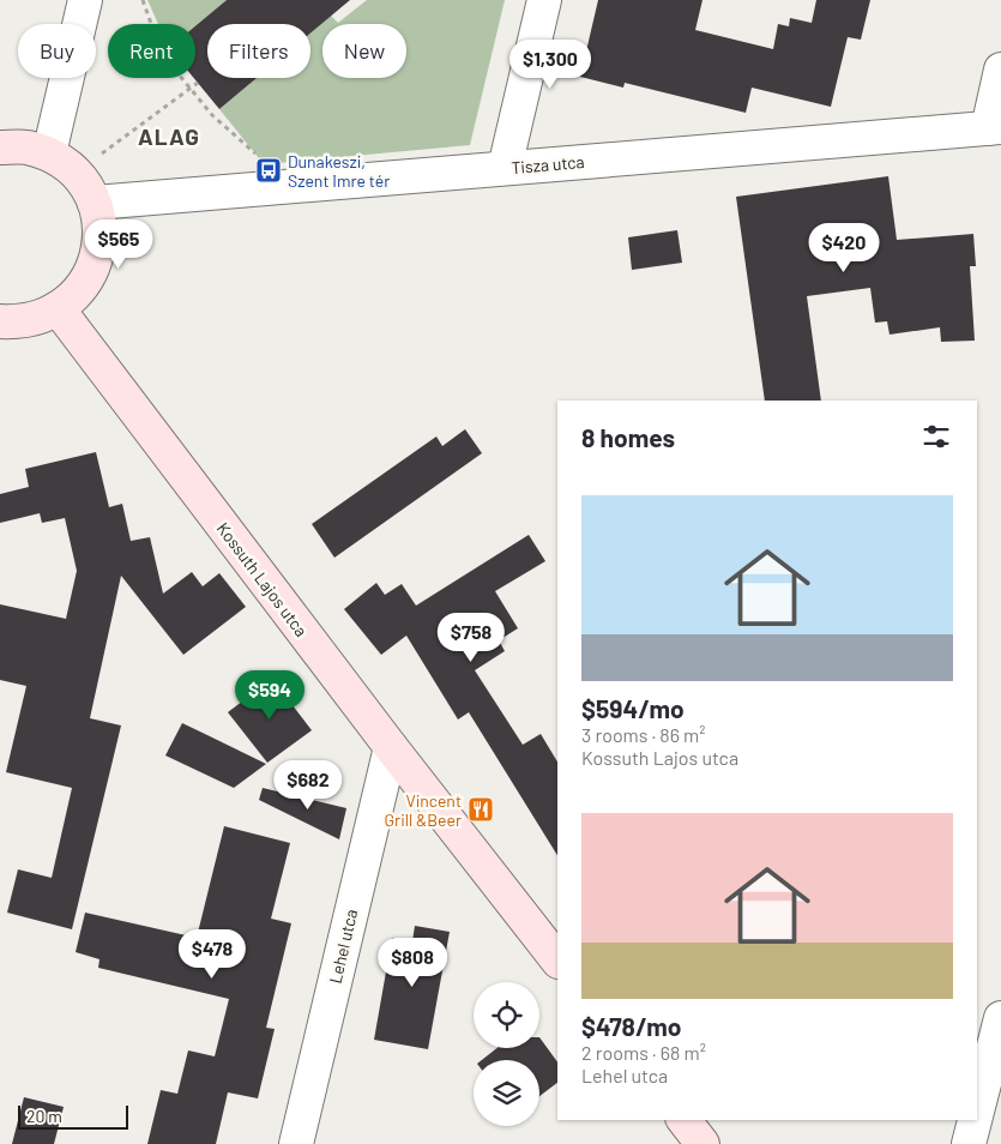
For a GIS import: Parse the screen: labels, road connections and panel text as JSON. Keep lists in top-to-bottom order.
{
  "streets": {
    "street": ["Tisza utca", "Kossuth Lajos utca", "Lehel utca"]
  },
  "crossings": [
    ["Kossuth Lajos utca", "Lehel utca"]
  ],
  "districts": ["ALAG"],
  "places": {
    "bus stop": ["Dunakeszi, Szent Imre tér"],
    "restaurant": ["Vincent Grill &Beer"]
  },
  "scale_bar": "20 m",
  "page": {
    "chip": [
      "Buy",
      "Rent",
      "Filters",
      "New"
    ],
    "price": [
      "$1,300",
      "$565",
      "$420",
      "$758",
      "$594",
      "$682",
      "$478",
      "$808"
    ],
    "heading": "8 homes",
    "list": [
      {
        "name": "$594/mo",
        "note": "3 rooms · 86 m² · Kossuth Lajos utca"
      },
      {
        "name": "$478/mo",
        "note": "2 rooms · 68 m² · Lehel utca"
      }
    ],
    "scale": "20 m"
  }
}
